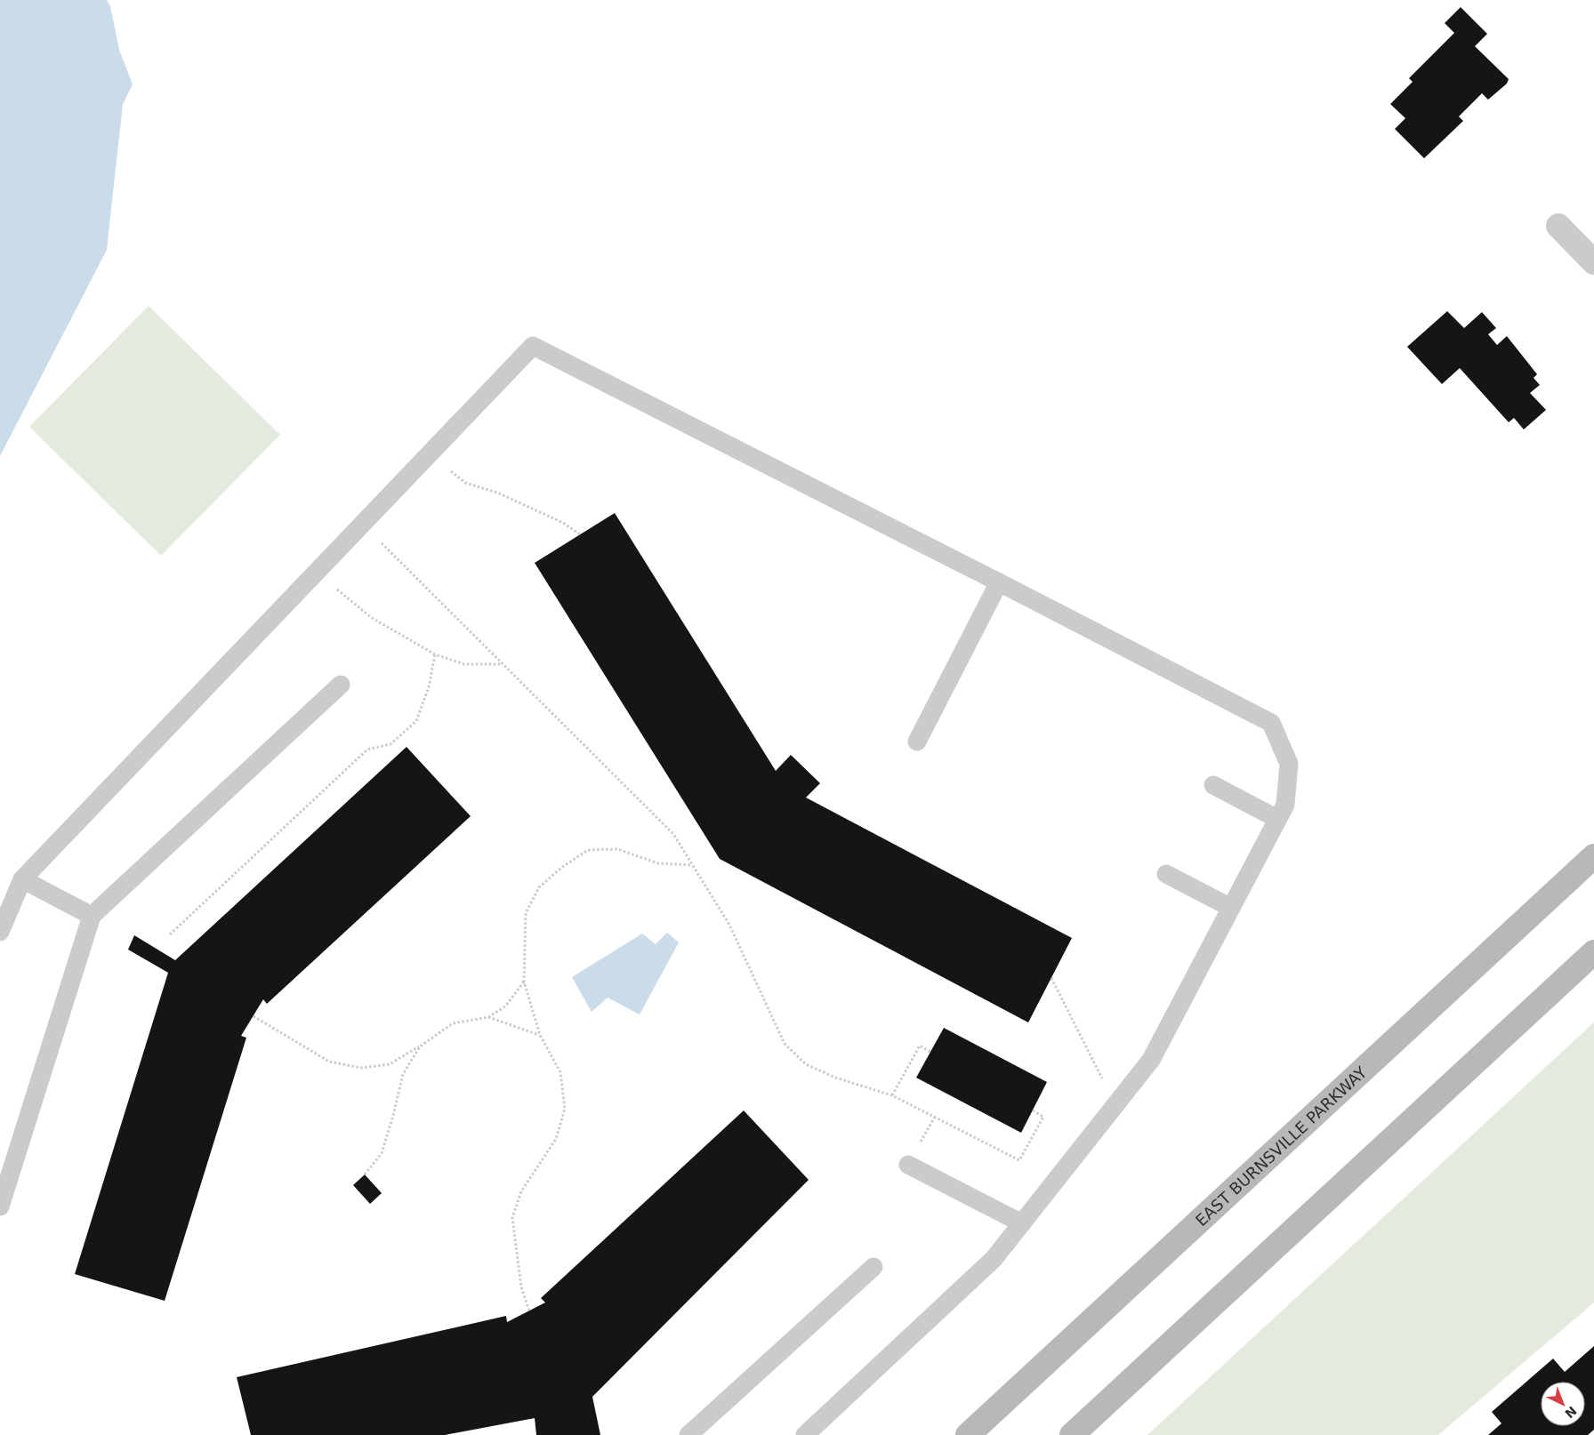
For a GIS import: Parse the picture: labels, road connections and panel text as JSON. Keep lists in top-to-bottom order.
{
  "streets": {
    "street": ["EAST BURNSVILLE PARKWAY"]
  },
  "north": "bottom right"
}
